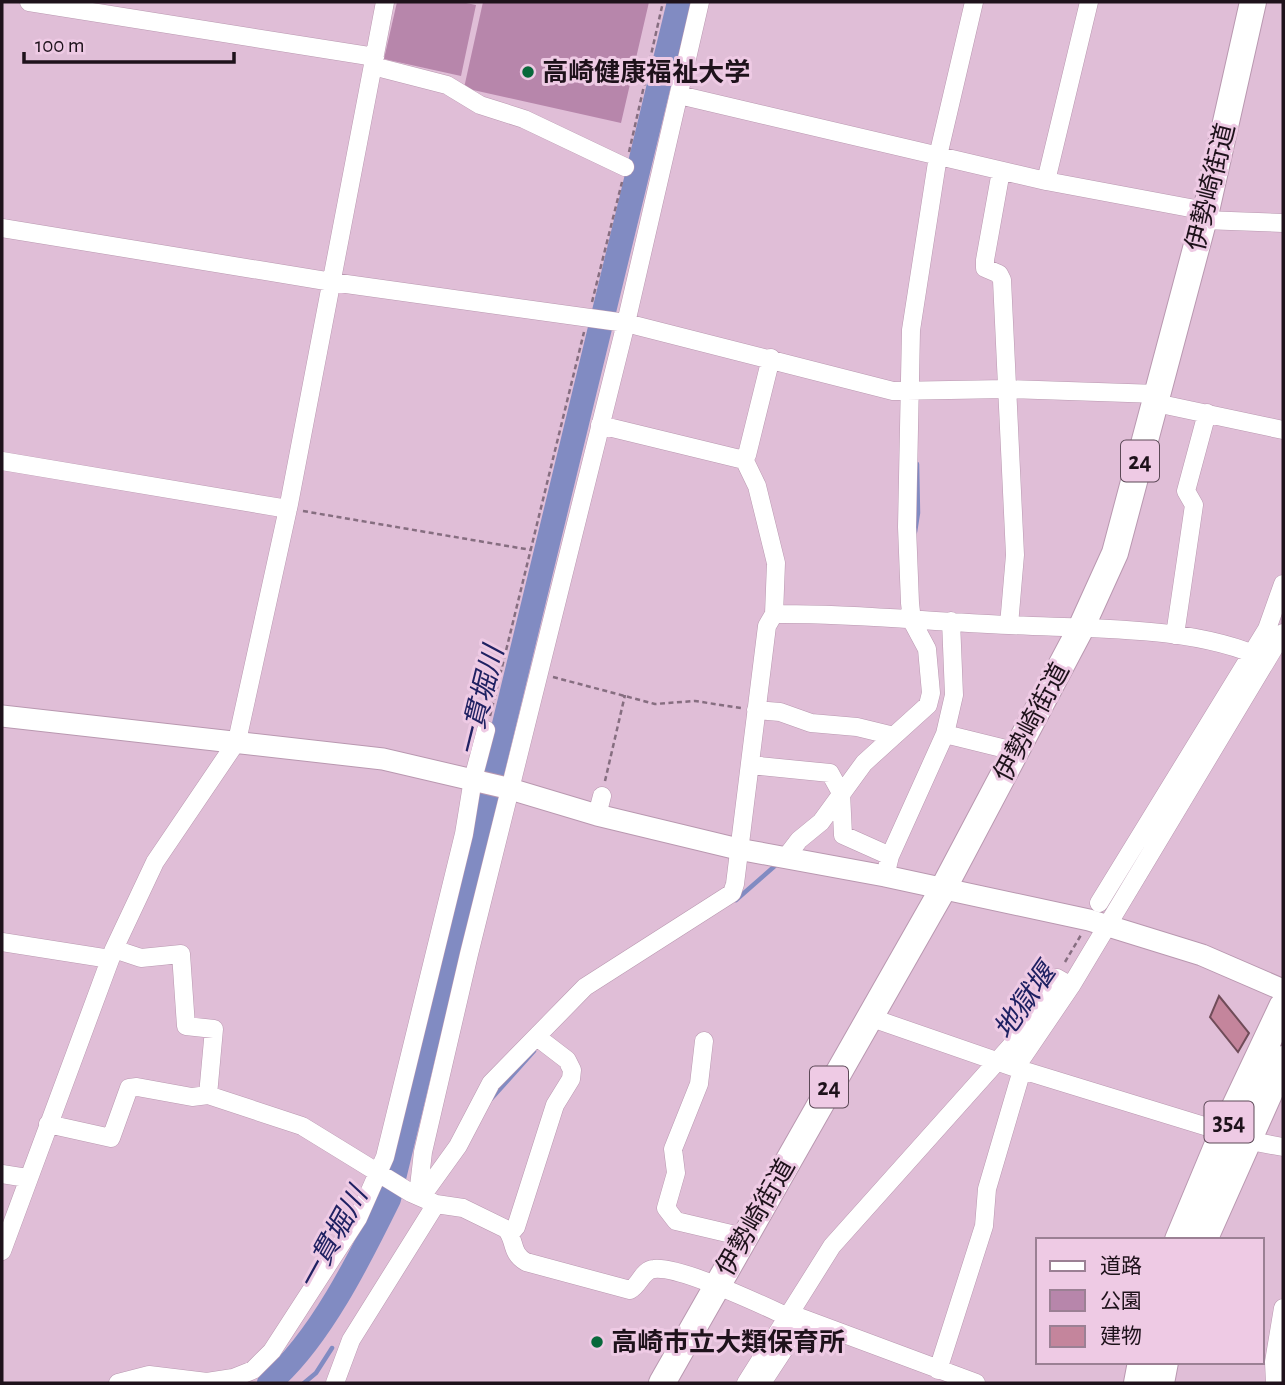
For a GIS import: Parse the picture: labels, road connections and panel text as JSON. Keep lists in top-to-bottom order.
{
  "streets": {
    "highway": ["354"],
    "main road": ["伊勢崎街道", "24"]
  },
  "water": ["一貫堀川", "地獄堰"],
  "places": ["高崎健康福祉大学", "高崎市立大類保育所"],
  "legend": ["道路", "公園", "建物"],
  "scale_bar": "100 m"
}
